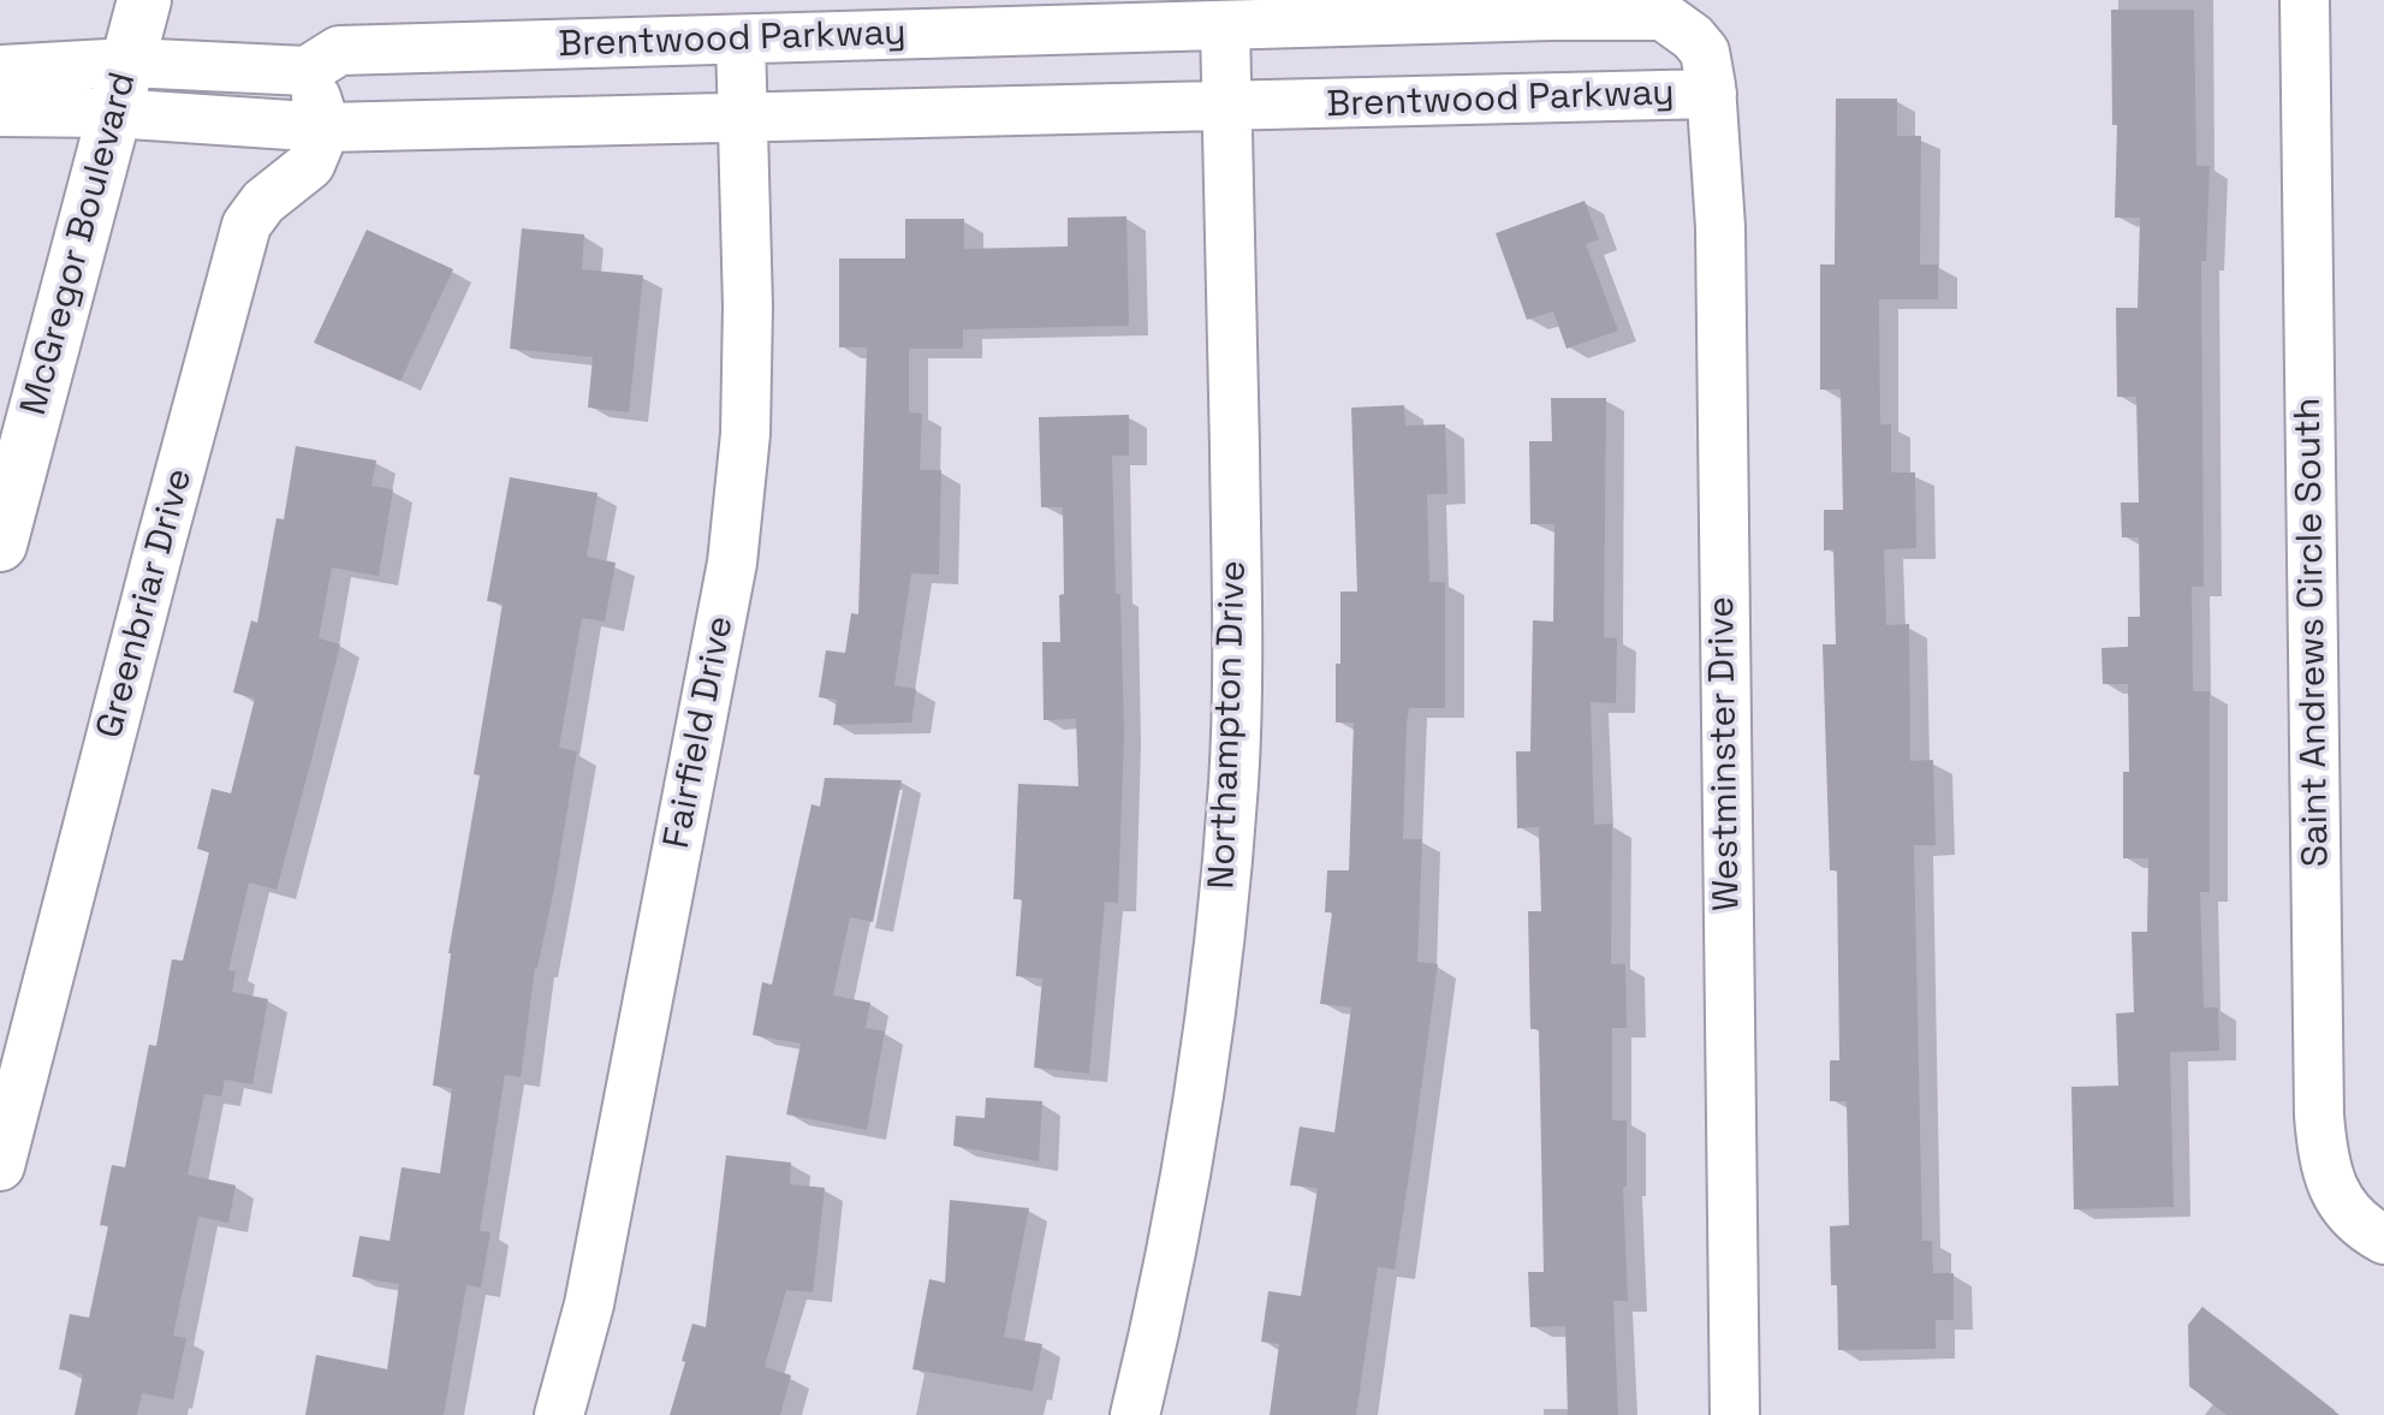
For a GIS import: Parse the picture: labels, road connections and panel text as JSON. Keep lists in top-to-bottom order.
{
  "streets": {
    "main road": ["McGregor Boulevard"],
    "street": [
      "Brentwood Parkway",
      "Greenbriar Drive",
      "Saint Andrews Circle South",
      "Northampton Drive",
      "Fairfield Drive",
      "Westminster Drive"
    ]
  },
  "crossings": [
    ["Brentwood Parkway", "McGregor Boulevard"],
    ["Brentwood Parkway", "Greenbriar Drive"],
    ["Brentwood Parkway", "Northampton Drive"],
    ["Brentwood Parkway", "Fairfield Drive"],
    ["Brentwood Parkway", "Westminster Drive"]
  ]
}
